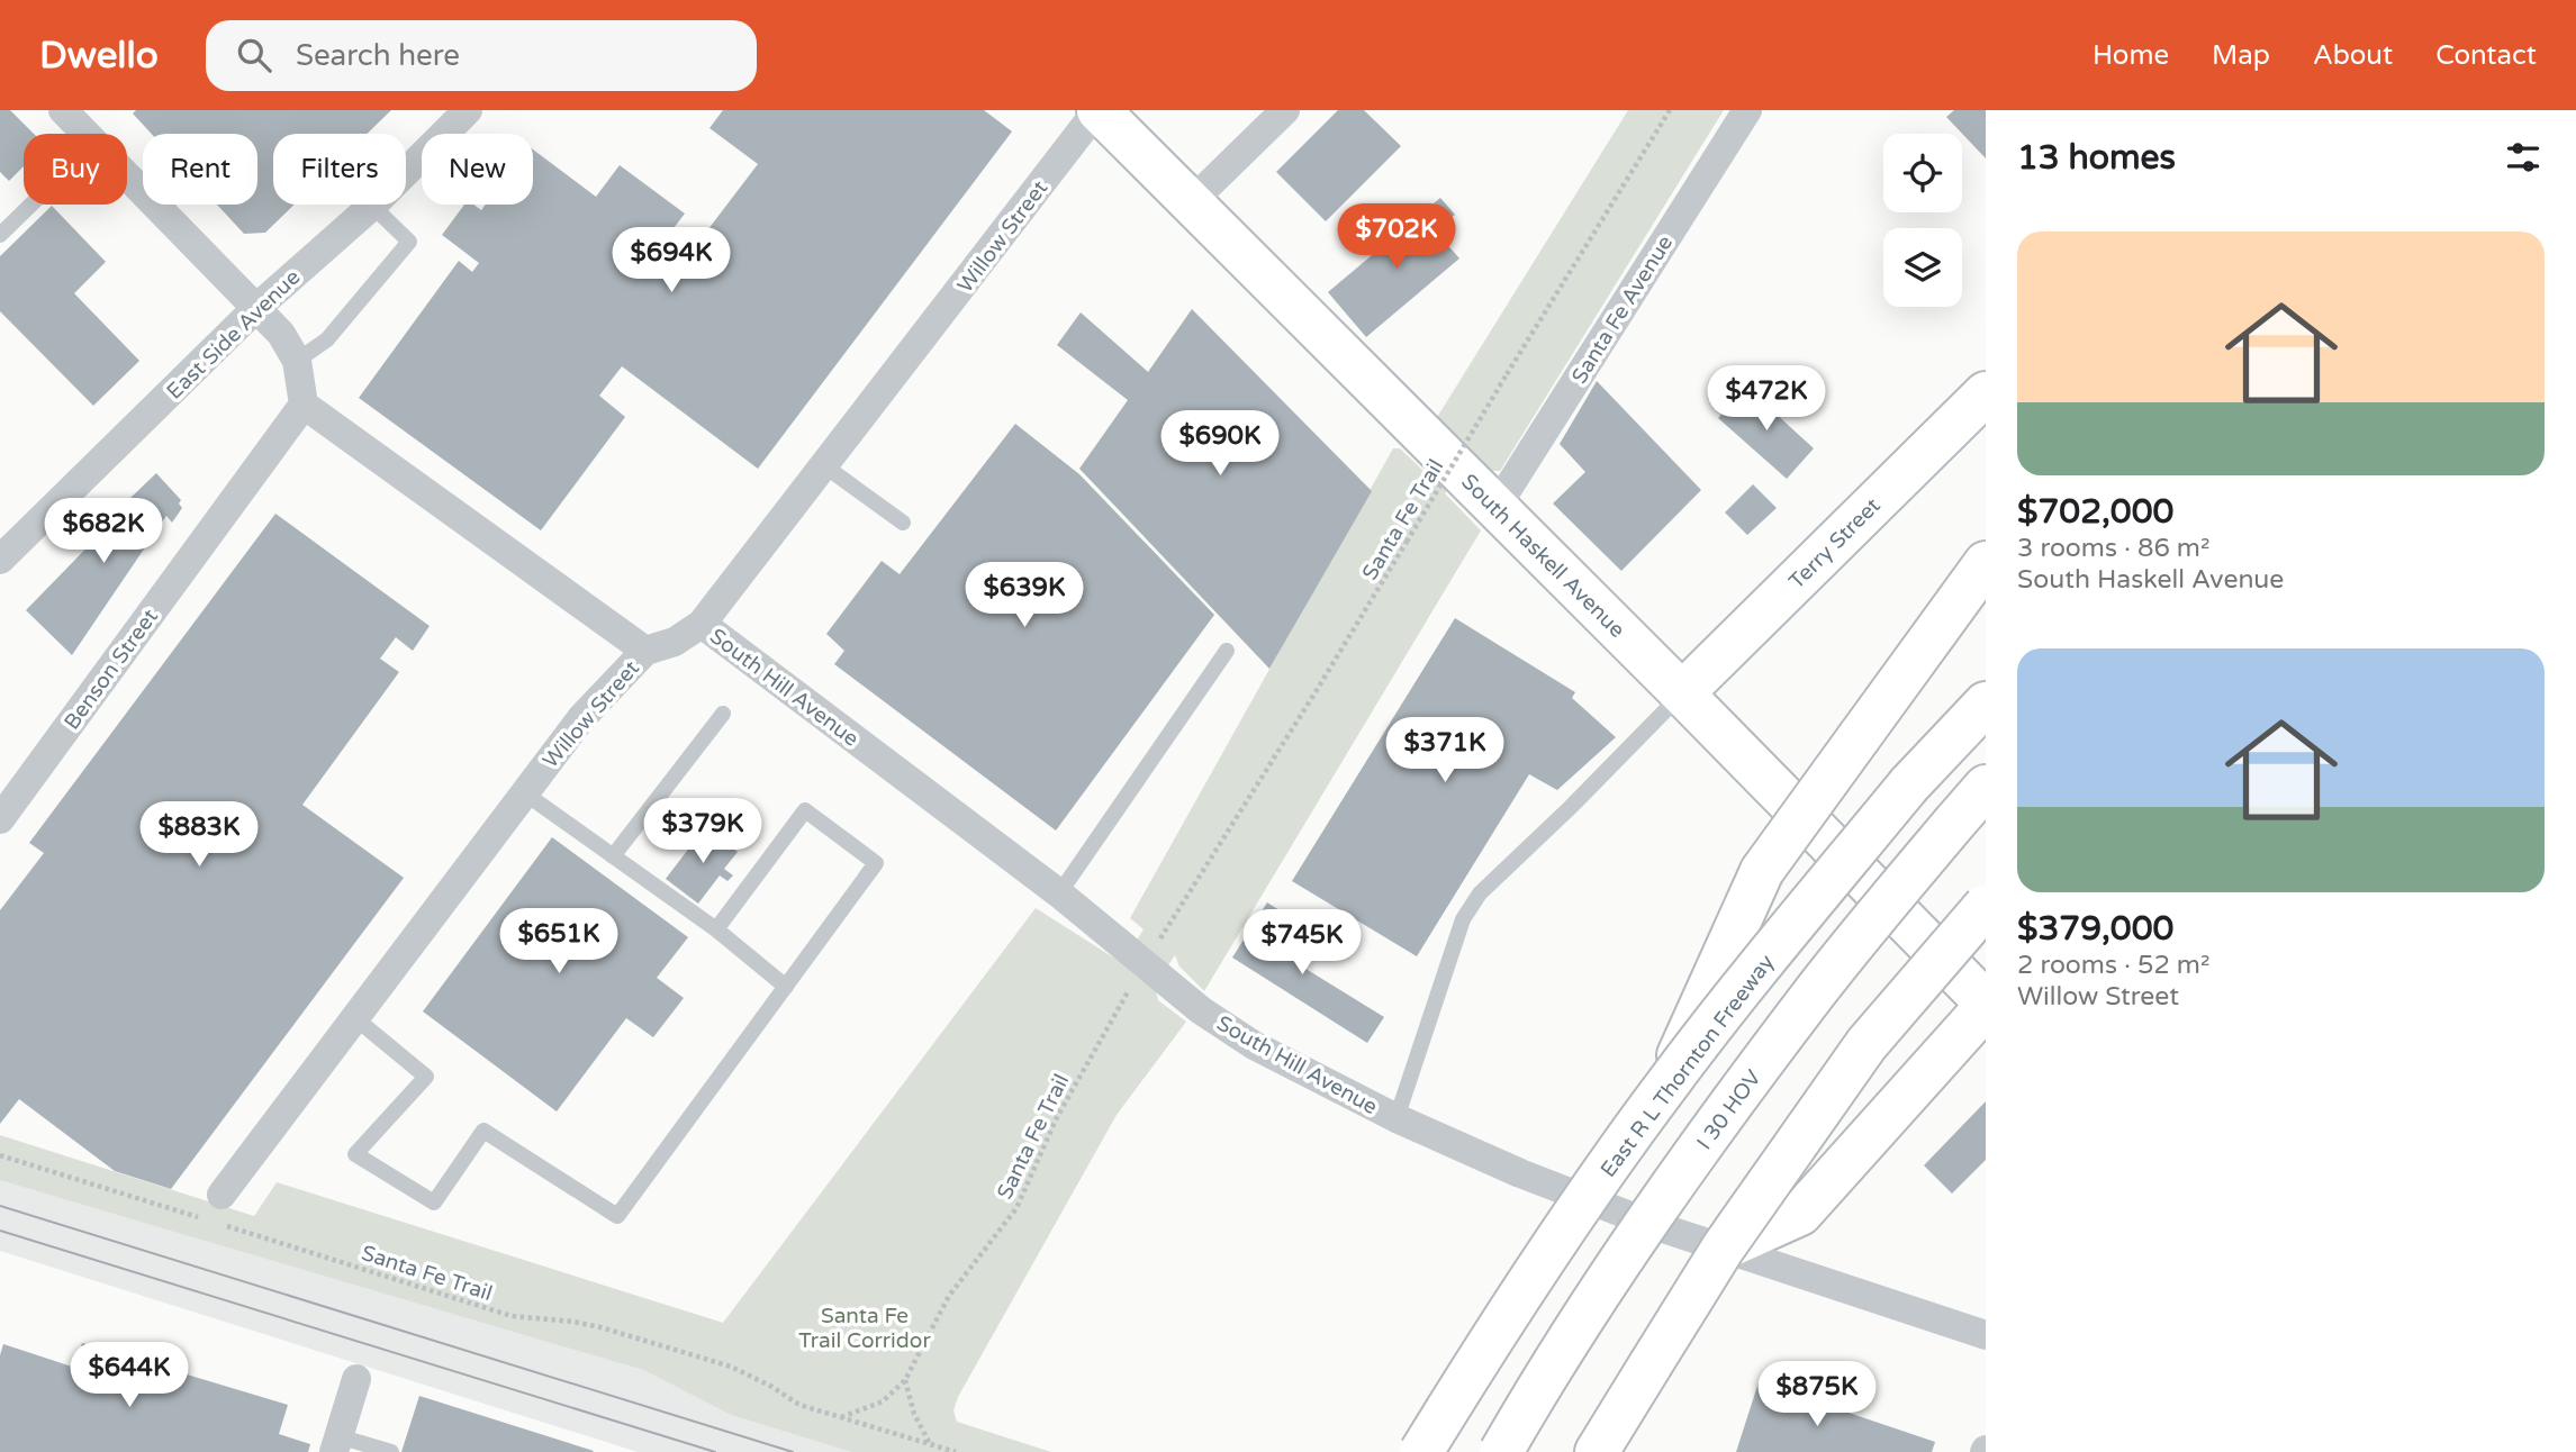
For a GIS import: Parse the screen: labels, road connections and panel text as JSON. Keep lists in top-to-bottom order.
{
  "streets": {
    "main road": [
      "Terry Street",
      "South Haskell Avenue",
      "East R L Thornton Freeway",
      "I 30 HOV"
    ],
    "street": [
      "Willow Street",
      "Santa Fe Avenue",
      "East Side Avenue",
      "Benson Street",
      "South Hill Avenue"
    ],
    "path": ["Santa Fe Trail"]
  },
  "crossings": [
    ["Willow Street", "Santa Fe Trail"],
    ["Willow Street", "South Haskell Avenue"],
    ["Willow Street", "South Hill Avenue"],
    ["Santa Fe Avenue", "South Haskell Avenue"],
    ["Terry Street", "South Haskell Avenue"]
  ],
  "parks": ["Santa Fe Trail Corridor"],
  "page": {
    "header": "Dwello",
    "search": "Search here",
    "nav": [
      "Home",
      "Map",
      "About",
      "Contact"
    ],
    "heading": "13 homes",
    "chip": [
      "Buy",
      "Rent",
      "Filters",
      "New"
    ],
    "price": [
      "$702K",
      "$694K",
      "$472K",
      "$690K",
      "$682K",
      "$639K",
      "$371K",
      "$379K",
      "$883K",
      "$651K",
      "$745K",
      "$644K",
      "$875K"
    ],
    "list": [
      {
        "name": "$702,000",
        "note": "3 rooms · 86 m² · South Haskell Avenue"
      },
      {
        "name": "$379,000",
        "note": "2 rooms · 52 m² · Willow Street"
      }
    ]
  }
}
